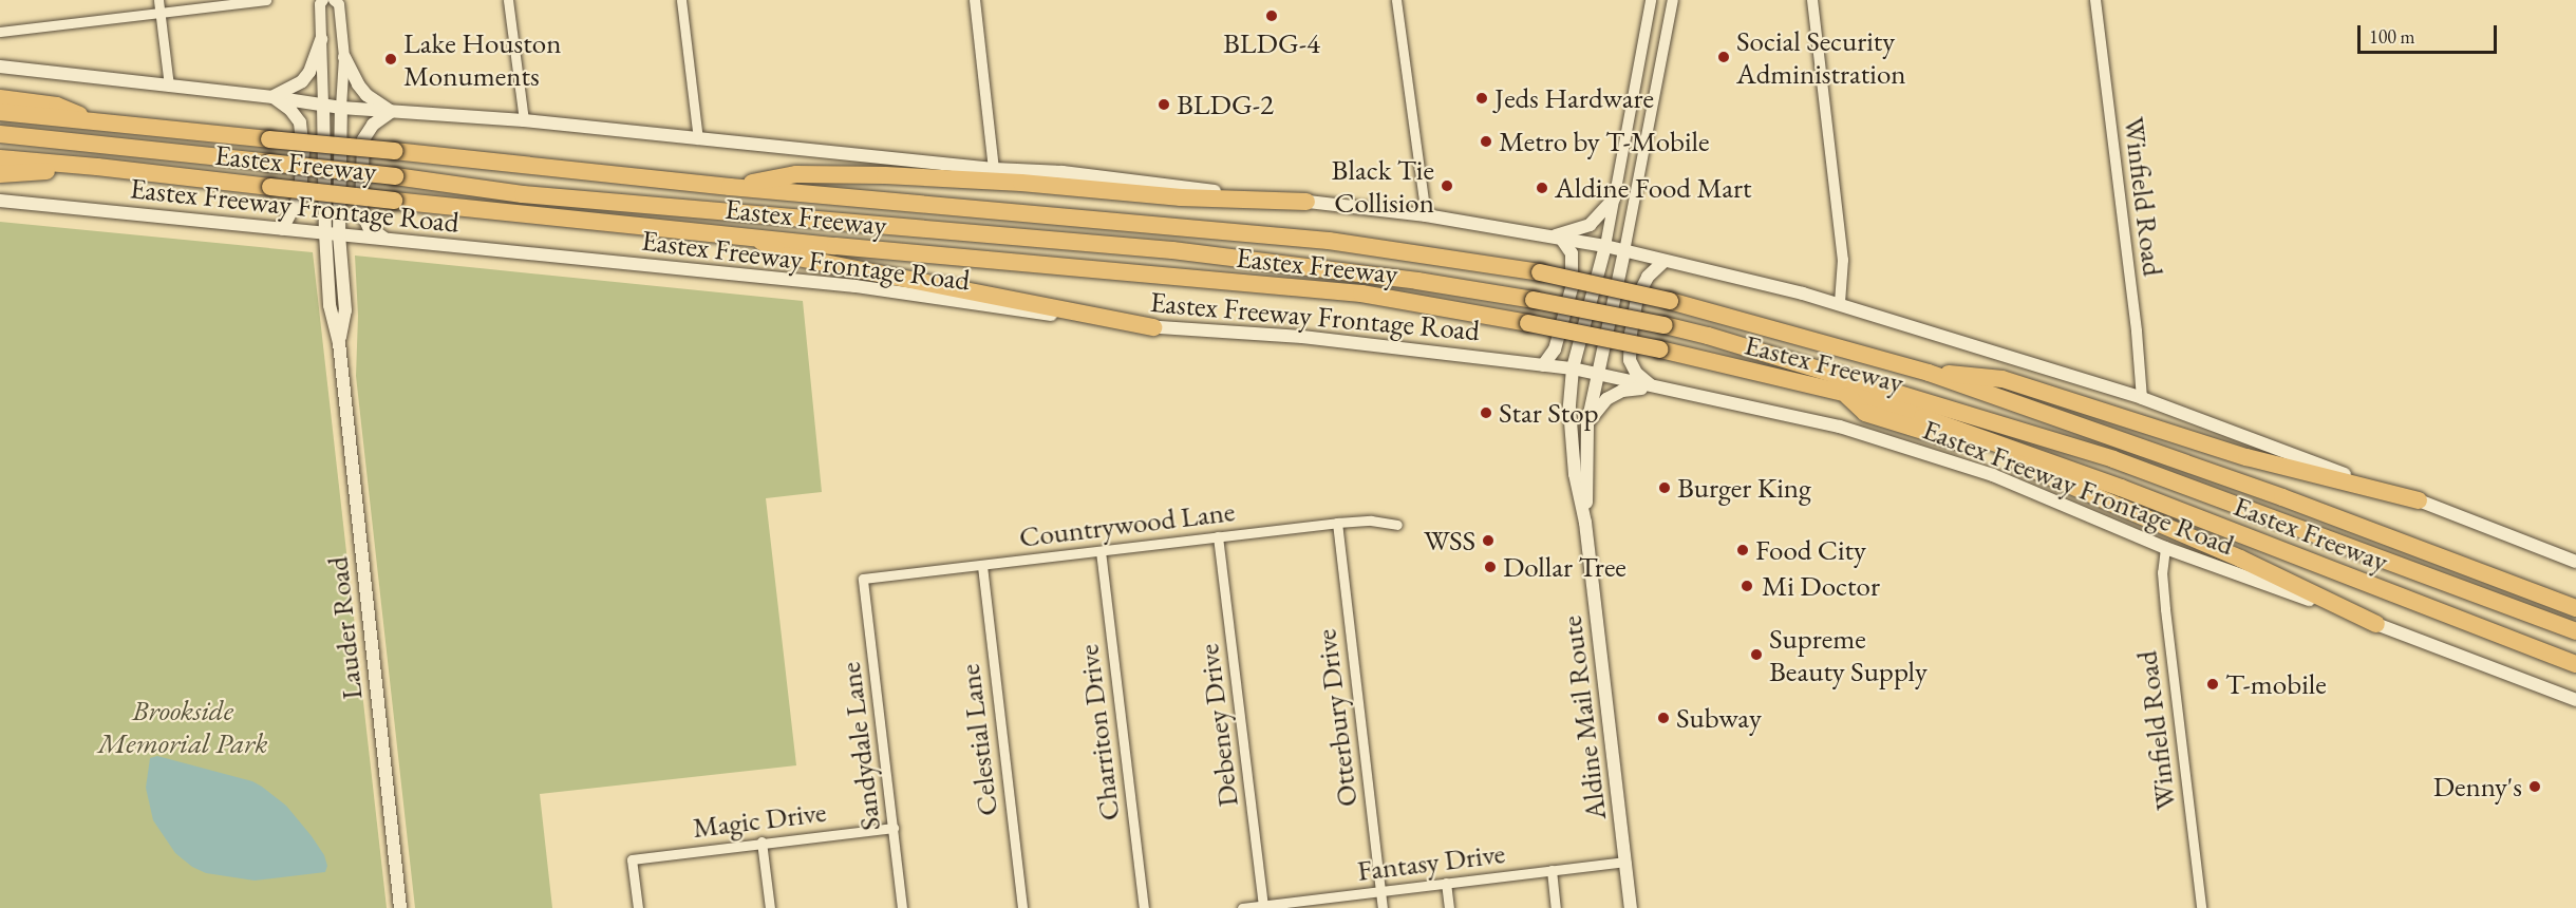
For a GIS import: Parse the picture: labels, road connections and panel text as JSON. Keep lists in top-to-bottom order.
{
  "streets": {
    "highway": ["Eastex Freeway"],
    "main road": ["Eastex Freeway Frontage Road", "Lauder Road", "Aldine Mail Route"],
    "street": [
      "Winfield Road",
      "Countrywood Lane",
      "Otterbury Drive",
      "Debeney Drive",
      "Charriton Drive",
      "Celestial Lane",
      "Sandydale Lane",
      "Magic Drive",
      "Fantasy Drive"
    ]
  },
  "crossings": [
    ["Winfield Road", "Eastex Freeway Frontage Road"],
    ["Eastex Freeway Frontage Road", "Lauder Road"],
    ["Eastex Freeway Frontage Road", "Aldine Mail Route"],
    ["Countrywood Lane", "Otterbury Drive"],
    ["Countrywood Lane", "Debeney Drive"],
    ["Countrywood Lane", "Charriton Drive"],
    ["Countrywood Lane", "Celestial Lane"],
    ["Countrywood Lane", "Sandydale Lane"],
    ["Otterbury Drive", "Fantasy Drive"],
    ["Aldine Mail Route", "Fantasy Drive"],
    ["Debeney Drive", "Fantasy Drive"],
    ["Sandydale Lane", "Magic Drive"]
  ],
  "parks": ["Brookside Memorial Park"],
  "places": [
    "BLDG-4",
    "Social Security Administration",
    "Lake Houston Monuments",
    "Jeds Hardware",
    "BLDG-2",
    "Metro by T-Mobile",
    "Black Tie Collision",
    "Aldine Food Mart",
    "Star Stop",
    "Burger King",
    "WSS",
    "Food City",
    "Dollar Tree",
    "Mi Doctor",
    "Supreme Beauty Supply",
    "T-mobile",
    "Subway",
    "Denny's"
  ],
  "scale_bar": "100 m"
}
